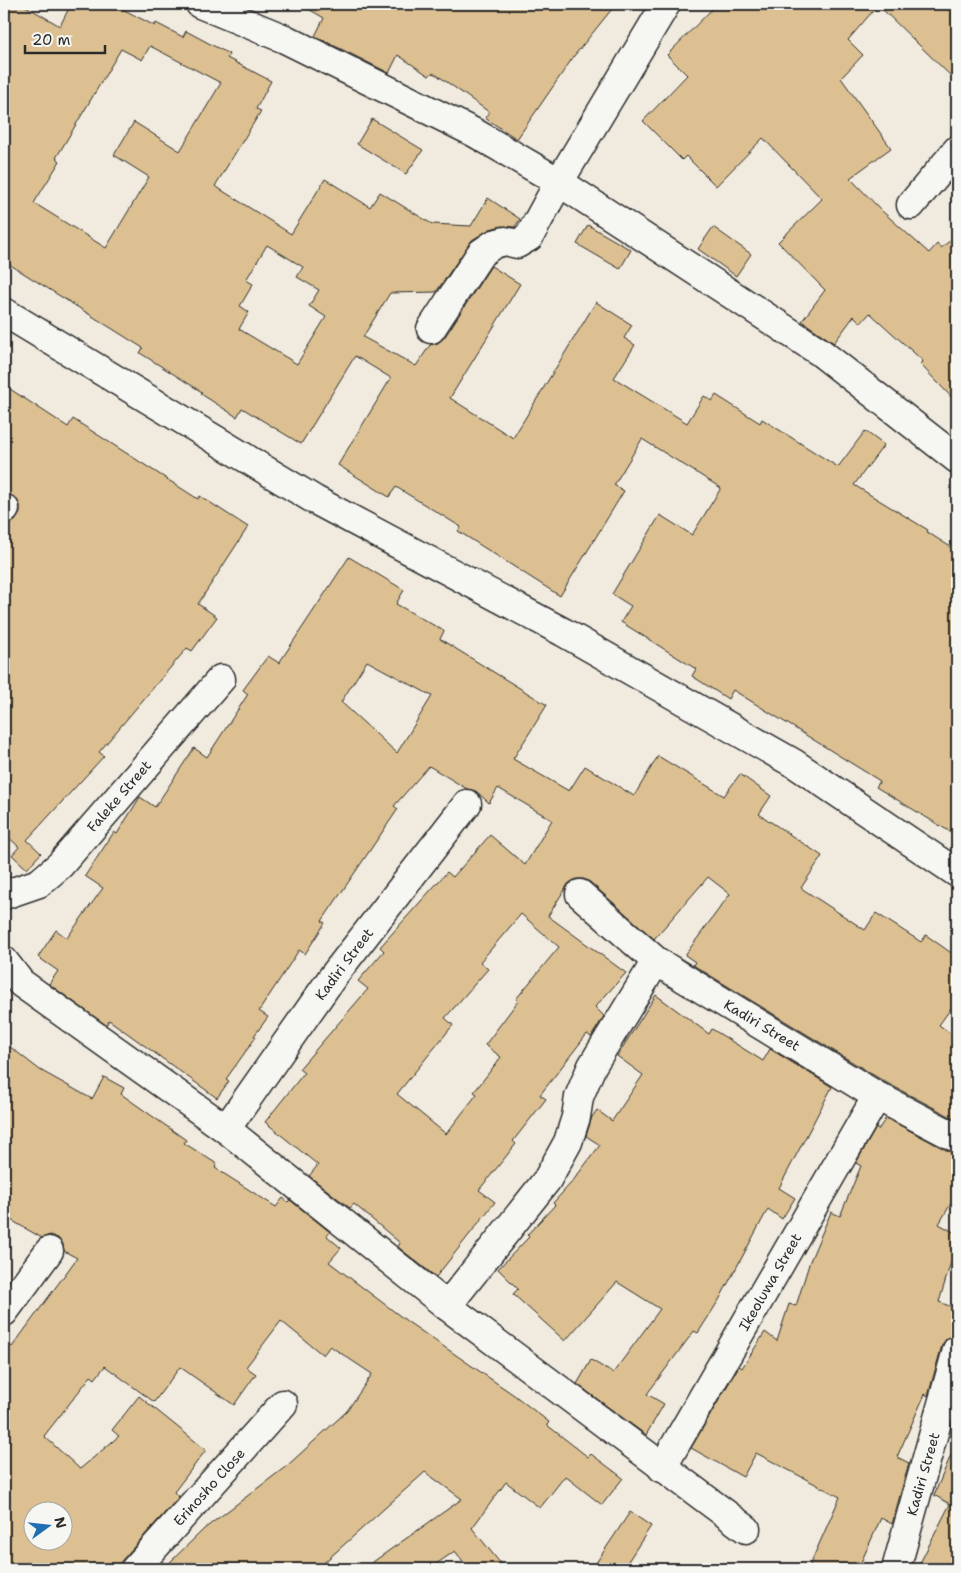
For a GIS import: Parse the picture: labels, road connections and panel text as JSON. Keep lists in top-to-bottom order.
{
  "streets": {
    "street": [
      "Faleke Street",
      "Kadiri Street",
      "Ikeoluwa Street",
      "Erinosho Close"
    ]
  },
  "crossings": [
    ["Kadiri Street", "Ikeoluwa Street"]
  ],
  "scale_bar": "20 m",
  "north": "right"
}
